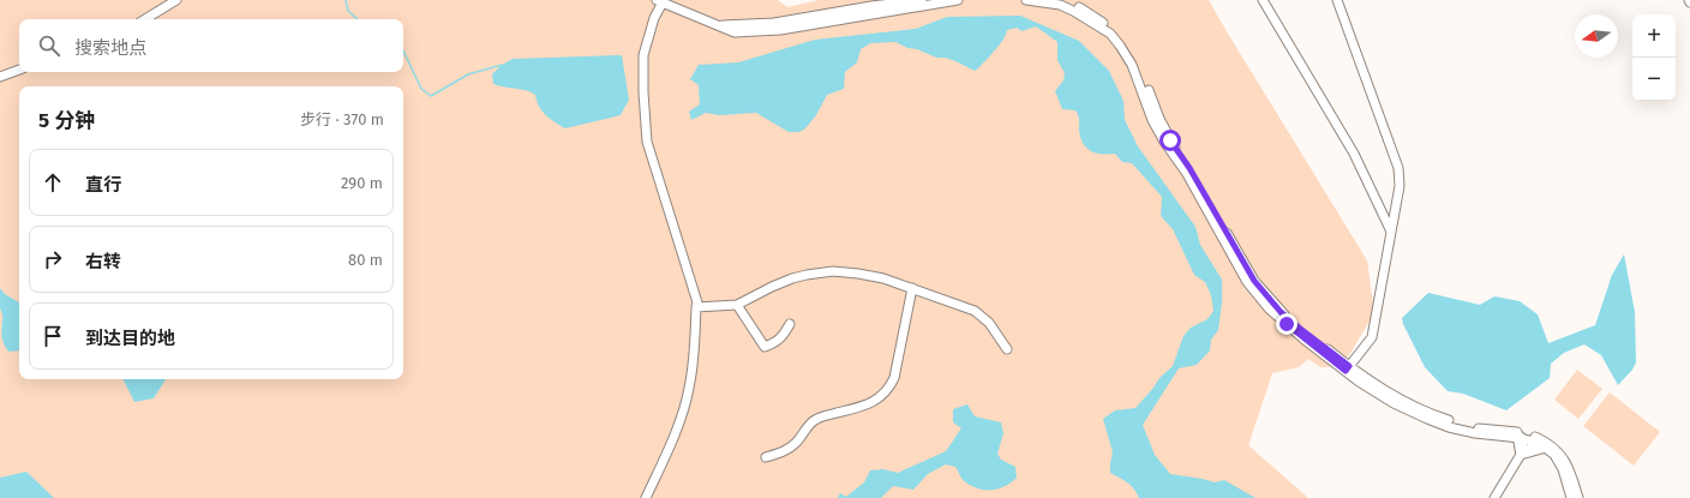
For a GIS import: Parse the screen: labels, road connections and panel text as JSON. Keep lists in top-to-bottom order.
{
  "north": "left",
  "page": {
    "map_buttons": ["+", "−"],
    "search": "搜索地点",
    "heading": ["5 分钟", "步行 · 370 m"],
    "list": [
      ["直行", "290 m"],
      ["右转", "80 m"],
      "到达目的地"
    ]
  }
}
